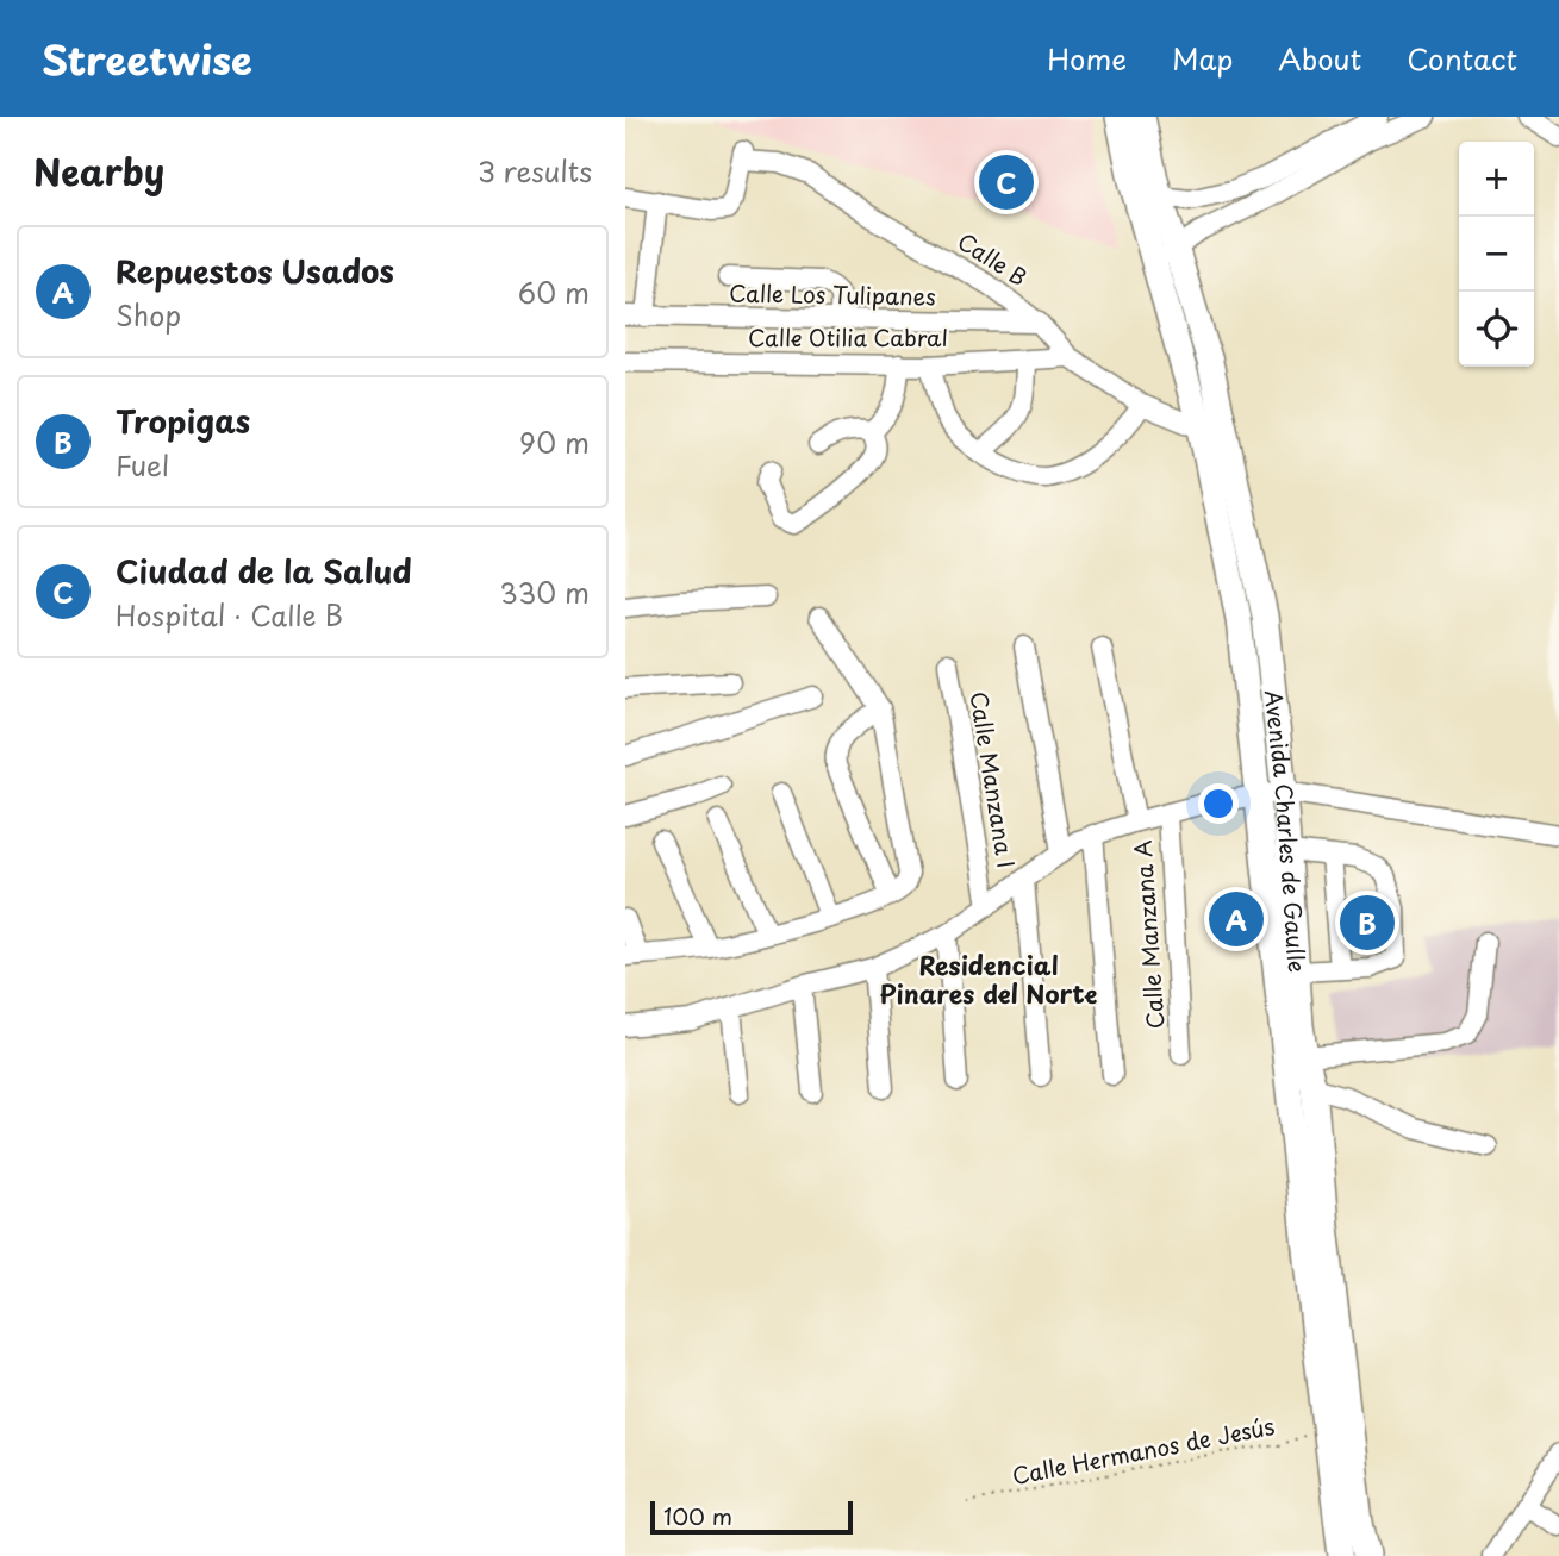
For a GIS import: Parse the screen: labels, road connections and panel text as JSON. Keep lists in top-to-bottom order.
{
  "streets": {
    "main road": ["Avenida Charles de Gaulle"],
    "street": [
      "Calle B",
      "Calle Los Tulipanes",
      "Calle Otilia Cabral",
      "Calle Manzana I",
      "Calle Manzana A"
    ],
    "path": ["Calle Hermanos de Jesús"]
  },
  "crossings": [
    ["Calle B", "Calle Los Tulipanes"],
    ["Calle B", "Calle Otilia Cabral"],
    ["Calle B", "Avenida Charles de Gaulle"],
    ["Avenida Charles de Gaulle", "Calle Hermanos de Jesús"]
  ],
  "districts": ["Residencial Pinares del Norte"],
  "scale_bar": "100 m",
  "page": {
    "header": "Streetwise",
    "nav": [
      "Home",
      "Map",
      "About",
      "Contact"
    ],
    "heading": ["Nearby", "3 results"],
    "map_buttons": ["+", "−"],
    "pins": ["C", "A", "B"],
    "list": [
      {
        "mark": "A",
        "name": "Repuestos Usados",
        "note": "Shop",
        "value": "60 m"
      },
      {
        "mark": "B",
        "name": "Tropigas",
        "note": "Fuel",
        "value": "90 m"
      },
      {
        "mark": "C",
        "name": "Ciudad de la Salud",
        "note": "Hospital · Calle B",
        "value": "330 m"
      }
    ],
    "scale": "100 m"
  }
}
